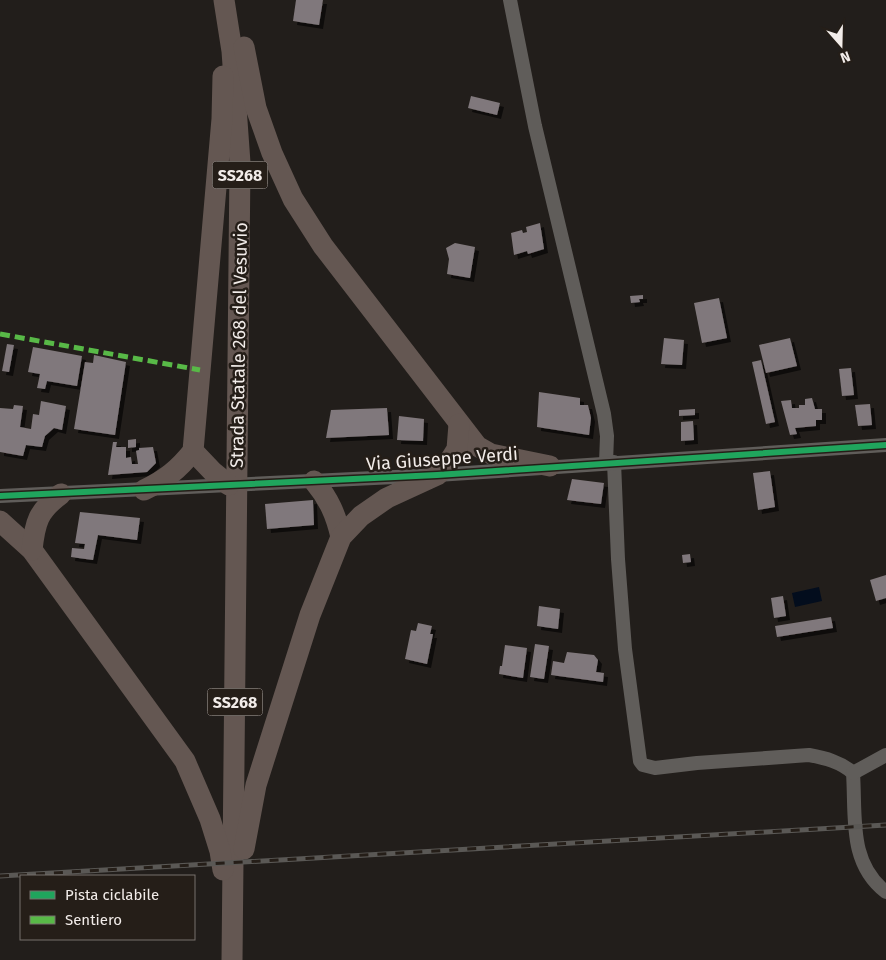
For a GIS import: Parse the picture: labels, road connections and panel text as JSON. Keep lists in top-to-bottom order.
{
  "streets": {
    "highway": ["SS268", "Strada Statale 268 del Vesuvio"],
    "street": ["Via Giuseppe Verdi"]
  },
  "legend": ["Pista ciclabile", "Sentiero"],
  "north": "bottom"
}
